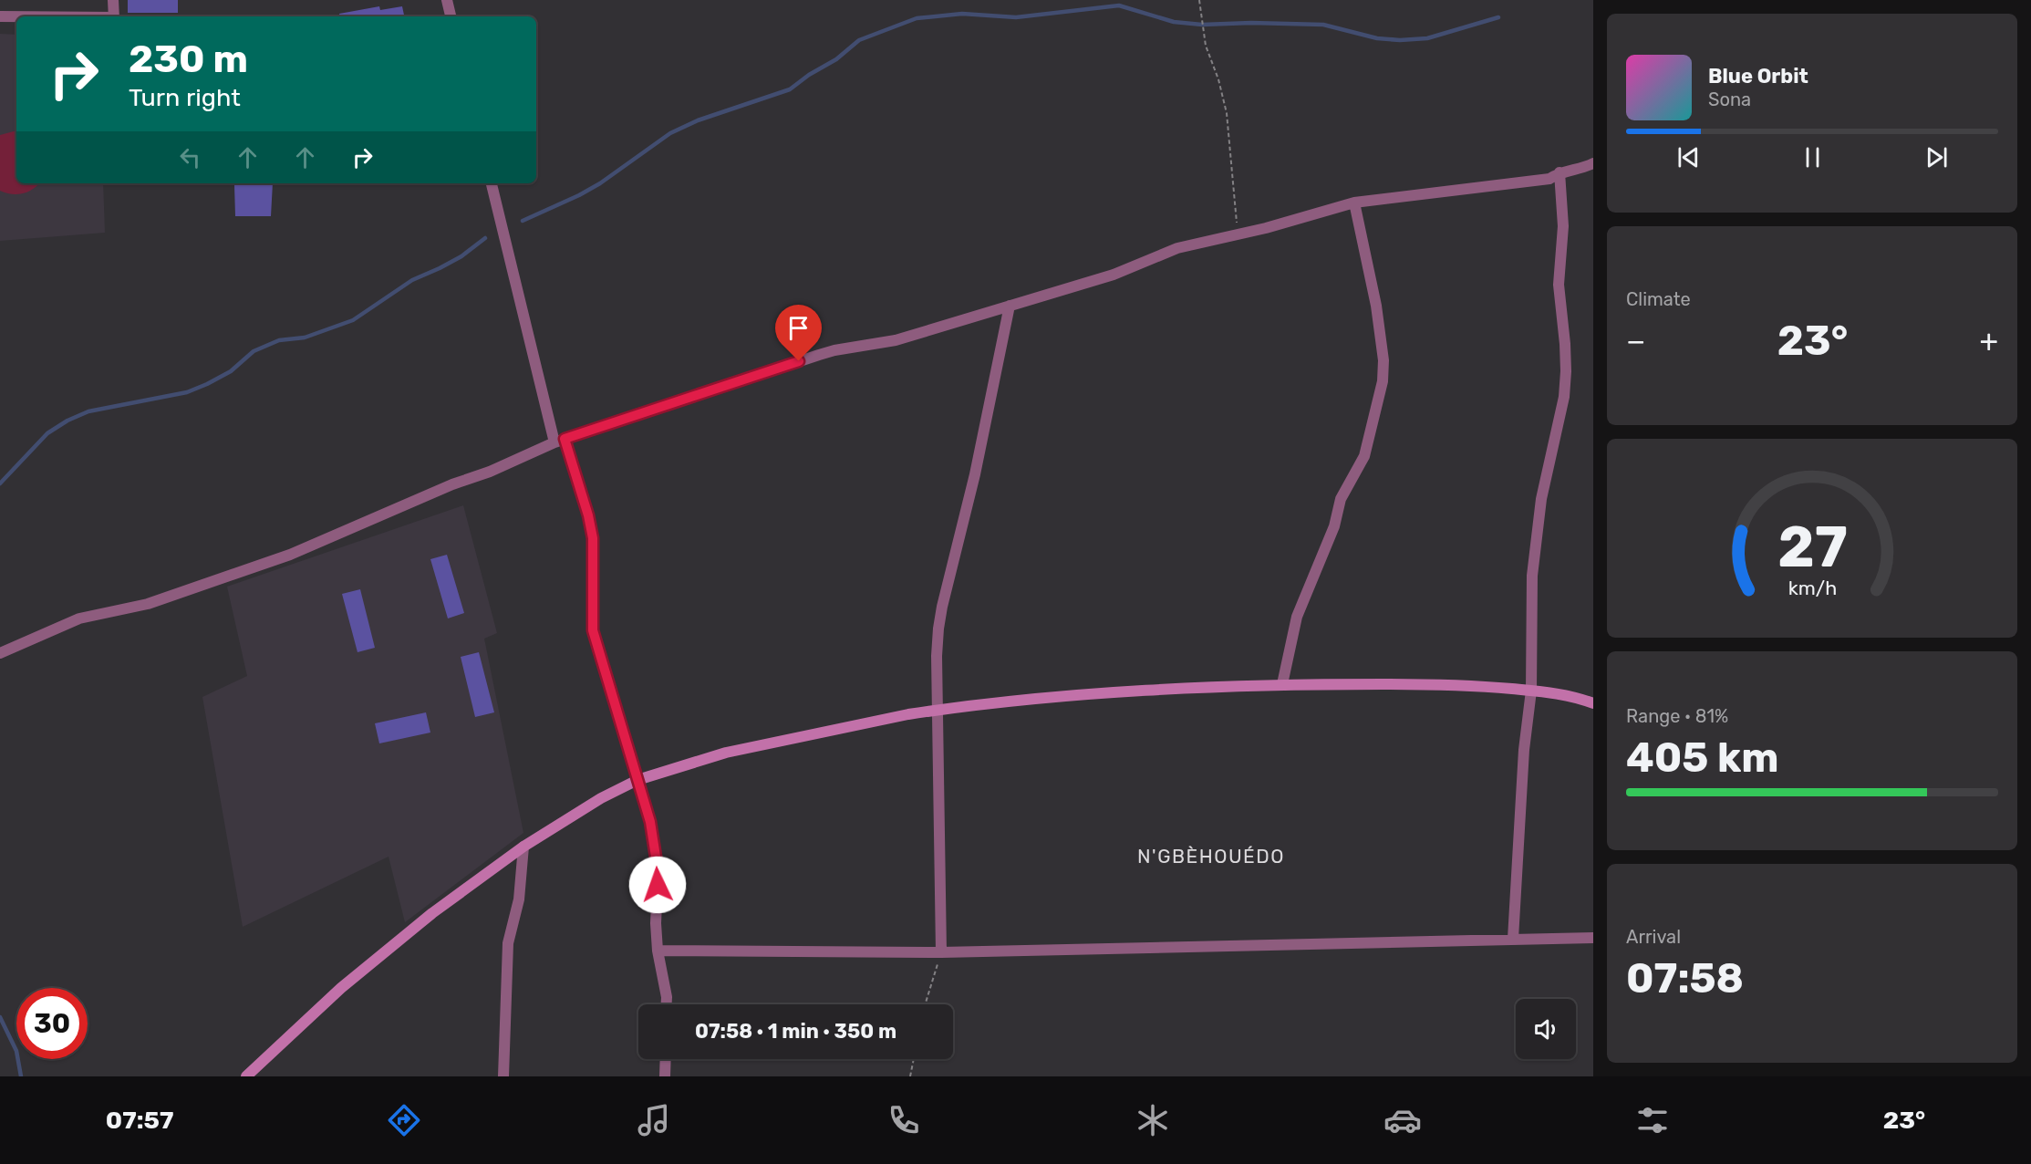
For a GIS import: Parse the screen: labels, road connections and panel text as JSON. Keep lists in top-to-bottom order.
{
  "districts": ["N'GBÈHOUÉDO"],
  "page": {
    "turn": ["230 m", "Turn right"],
    "song": ["Blue Orbit", "Sona"],
    "tile": [
      "Climate",
      ["Range · 81%", "405 km"],
      ["Arrival", "07:58"]
    ],
    "heat": ["−", "23°", "+"],
    "limit": "30",
    "trip": "07:58 · 1 min · 350 m",
    "tabs": ["07:57", "23°"],
    "gauge": ["27", "km/h"]
  }
}
